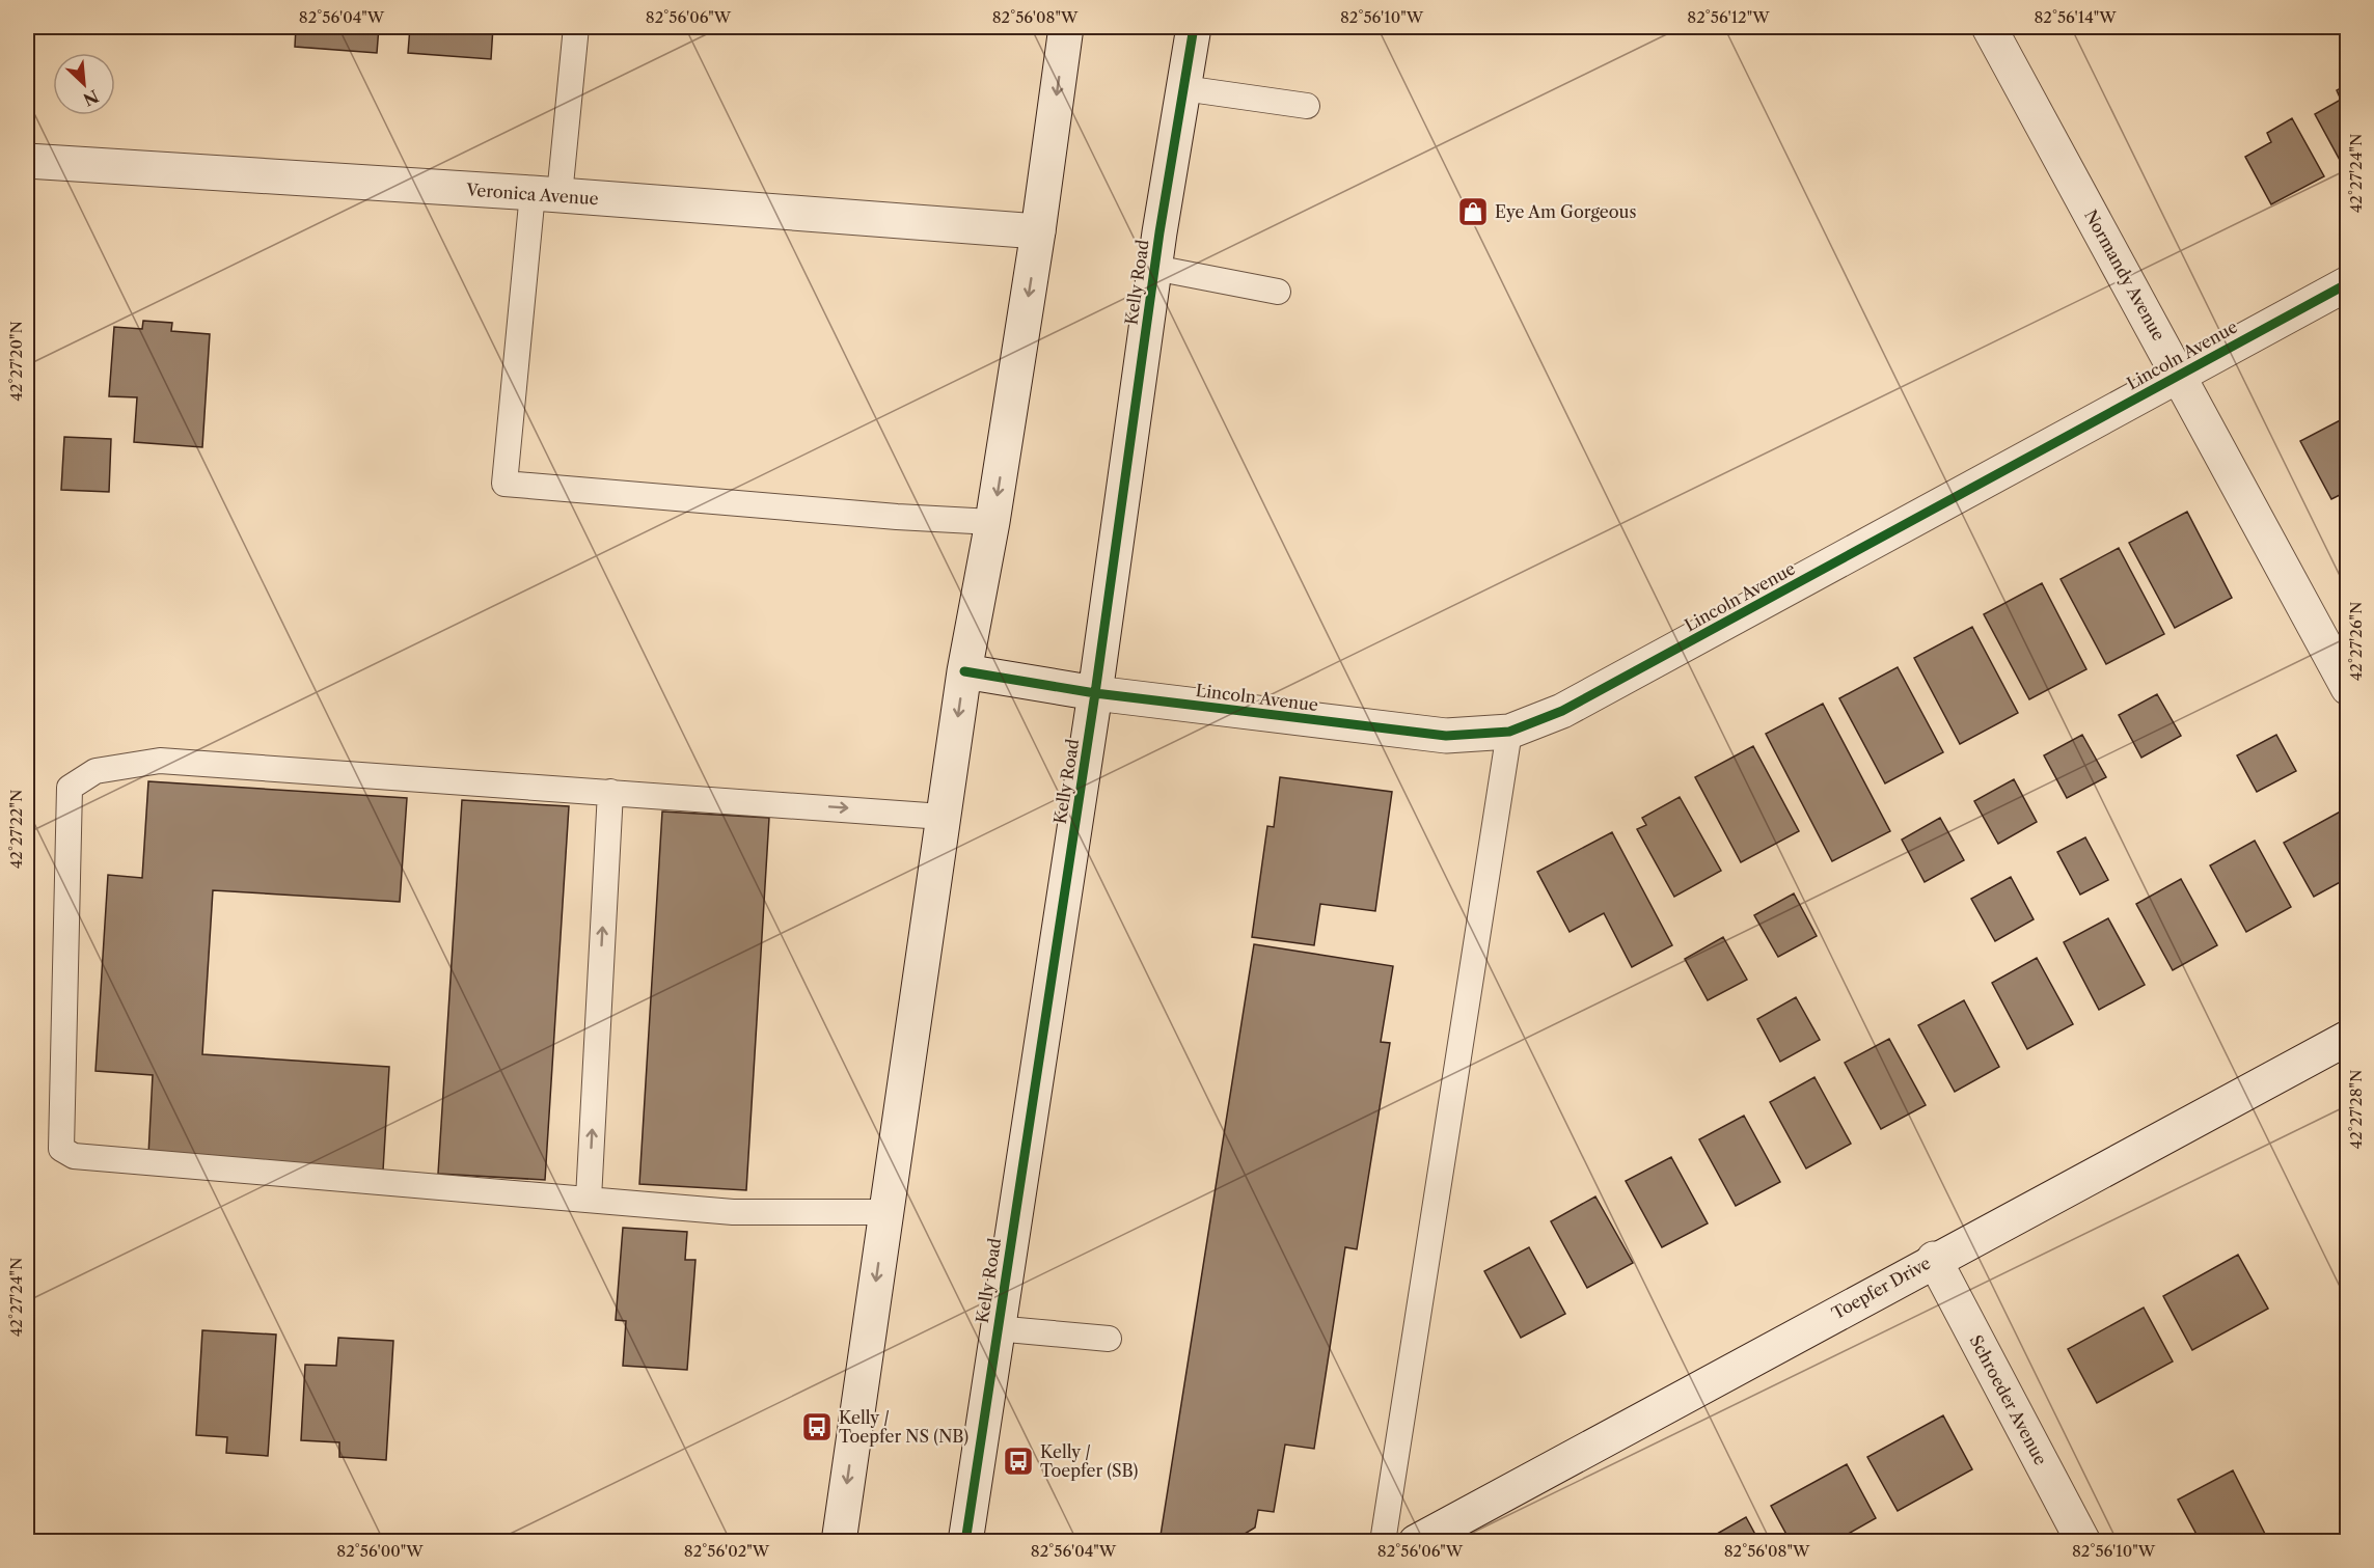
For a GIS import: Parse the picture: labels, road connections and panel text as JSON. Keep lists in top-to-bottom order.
{
  "streets": {
    "street": [
      "Veronica Avenue",
      "Normandy Avenue",
      "Kelly Road",
      "Lincoln Avenue",
      "Toepfer Drive",
      "Schroeder Avenue"
    ]
  },
  "crossings": [
    ["Normandy Avenue", "Lincoln Avenue"],
    ["Kelly Road", "Lincoln Avenue"],
    ["Toepfer Drive", "Schroeder Avenue"]
  ],
  "places": {
    "shop": ["Eye Am Gorgeous"],
    "bus stop": ["Kelly / Toepfer NS (NB)", "Kelly / Toepfer (SB)"]
  },
  "north": "bottom right",
  "coordinates": [
    "82°56'04\"W",
    "82°56'06\"W",
    "82°56'08\"W",
    "82°56'10\"W",
    "82°56'12\"W",
    "82°56'14\"W",
    "42°27'24\"N",
    "42°27'20\"N",
    "42°27'26\"N",
    "42°27'22\"N",
    "42°27'28\"N",
    "82°56'00\"W",
    "82°56'02\"W"
  ]
}
